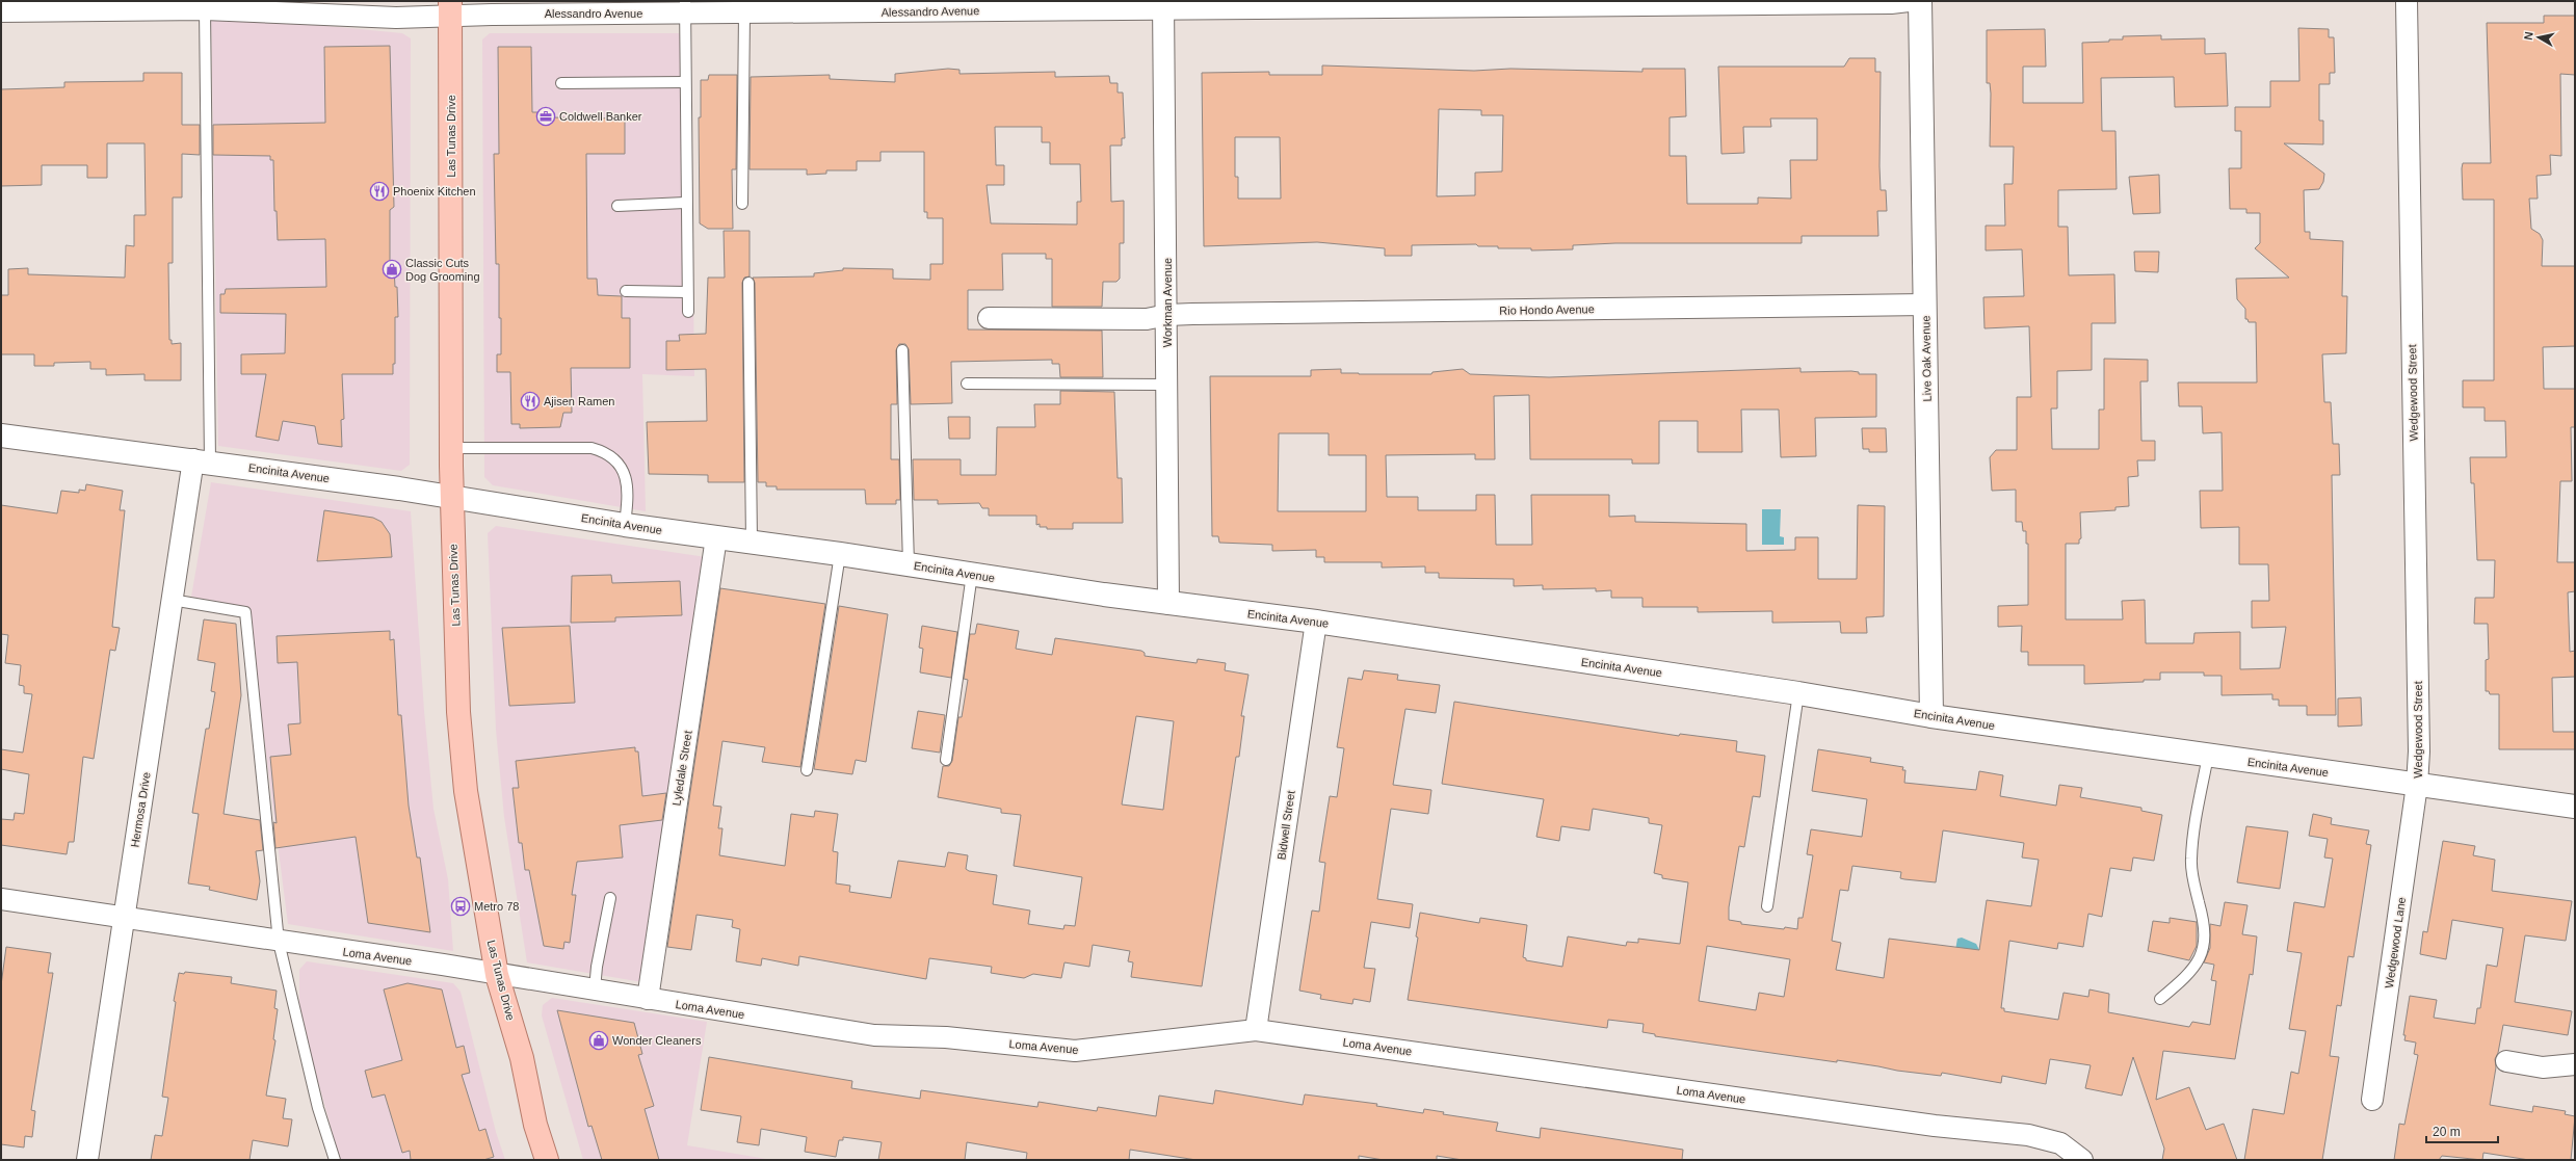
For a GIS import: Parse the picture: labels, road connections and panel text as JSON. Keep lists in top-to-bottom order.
{
  "streets": {
    "main road": ["Las Tunas Drive"],
    "street": [
      "Alessandro Avenue",
      "Workman Avenue",
      "Rio Hondo Avenue",
      "Live Oak Avenue",
      "Wedgewood Street",
      "Encinita Avenue",
      "Lyledale Street",
      "Hermosa Drive",
      "Bidwell Street",
      "Wedgewood Lane",
      "Loma Avenue"
    ]
  },
  "crossings": [
    ["Alessandro Avenue", "Las Tunas Drive"],
    ["Alessandro Avenue", "Workman Avenue"],
    ["Las Tunas Drive", "Encinita Avenue"],
    ["Las Tunas Drive", "Loma Avenue"],
    ["Workman Avenue", "Rio Hondo Avenue"],
    ["Workman Avenue", "Encinita Avenue"],
    ["Rio Hondo Avenue", "Live Oak Avenue"],
    ["Live Oak Avenue", "Encinita Avenue"],
    ["Wedgewood Street", "Encinita Avenue"],
    ["Wedgewood Street", "Wedgewood Lane"],
    ["Encinita Avenue", "Lyledale Street"],
    ["Encinita Avenue", "Hermosa Drive"],
    ["Encinita Avenue", "Bidwell Street"],
    ["Encinita Avenue", "Wedgewood Lane"],
    ["Lyledale Street", "Loma Avenue"],
    ["Hermosa Drive", "Loma Avenue"],
    ["Bidwell Street", "Loma Avenue"]
  ],
  "places": {
    "office": ["Coldwell Banker"],
    "restaurant": ["Phoenix Kitchen", "Ajisen Ramen"],
    "shop": ["Classic Cuts Dog Grooming", "Wonder Cleaners"],
    "bus stop": ["Metro 78"]
  },
  "scale_bar": "20 m",
  "north": "left"
}
